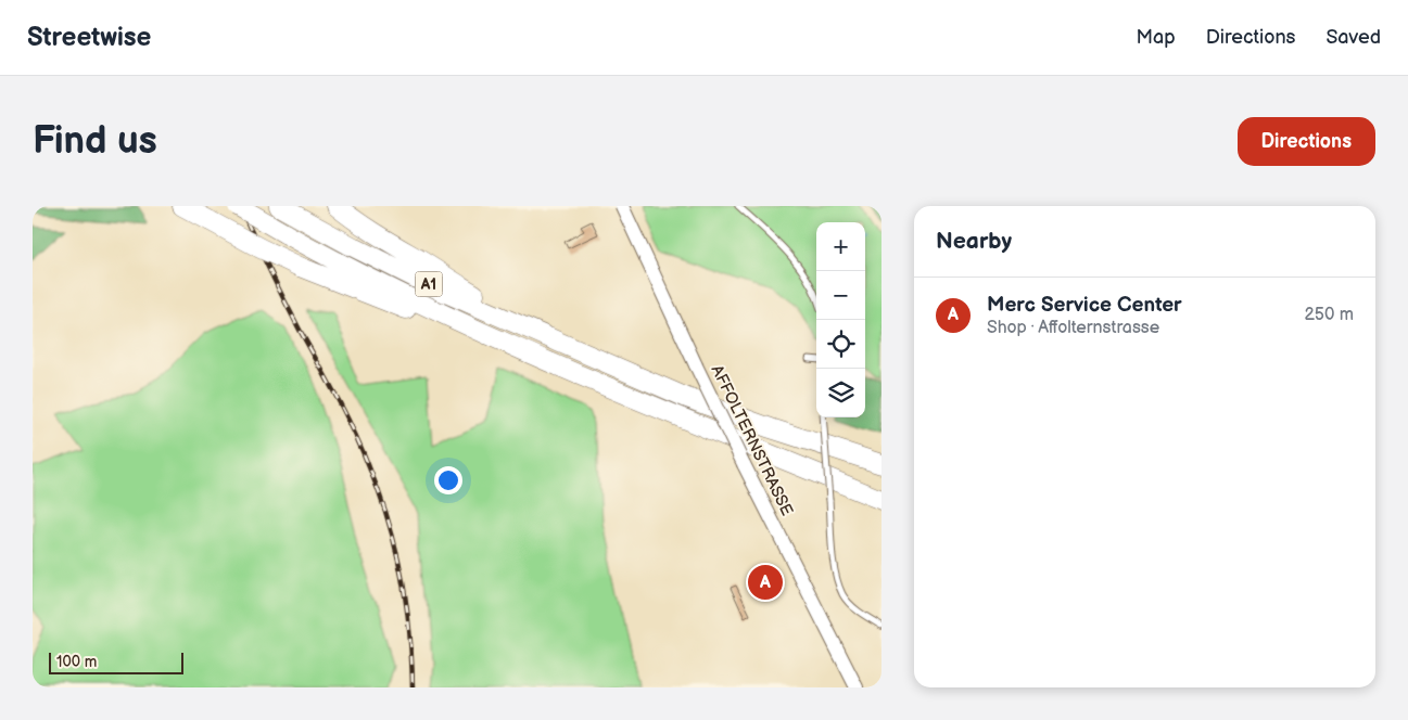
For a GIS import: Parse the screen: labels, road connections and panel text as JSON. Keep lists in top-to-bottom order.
{
  "streets": {
    "highway": ["A1"],
    "street": ["AFFOLTERNSTRASSE"]
  },
  "scale_bar": "100 m",
  "page": {
    "header": "Streetwise",
    "nav": ["Map", "Directions", "Saved"],
    "buttons": "Directions",
    "title": "Find us",
    "heading": "Nearby",
    "map_buttons": ["+", "−"],
    "list": [
      {
        "mark": "A",
        "name": "Merc Service Center",
        "note": "Shop · Affolternstrasse",
        "value": "250 m"
      }
    ],
    "pins": "A",
    "scale": "100 m"
  }
}
